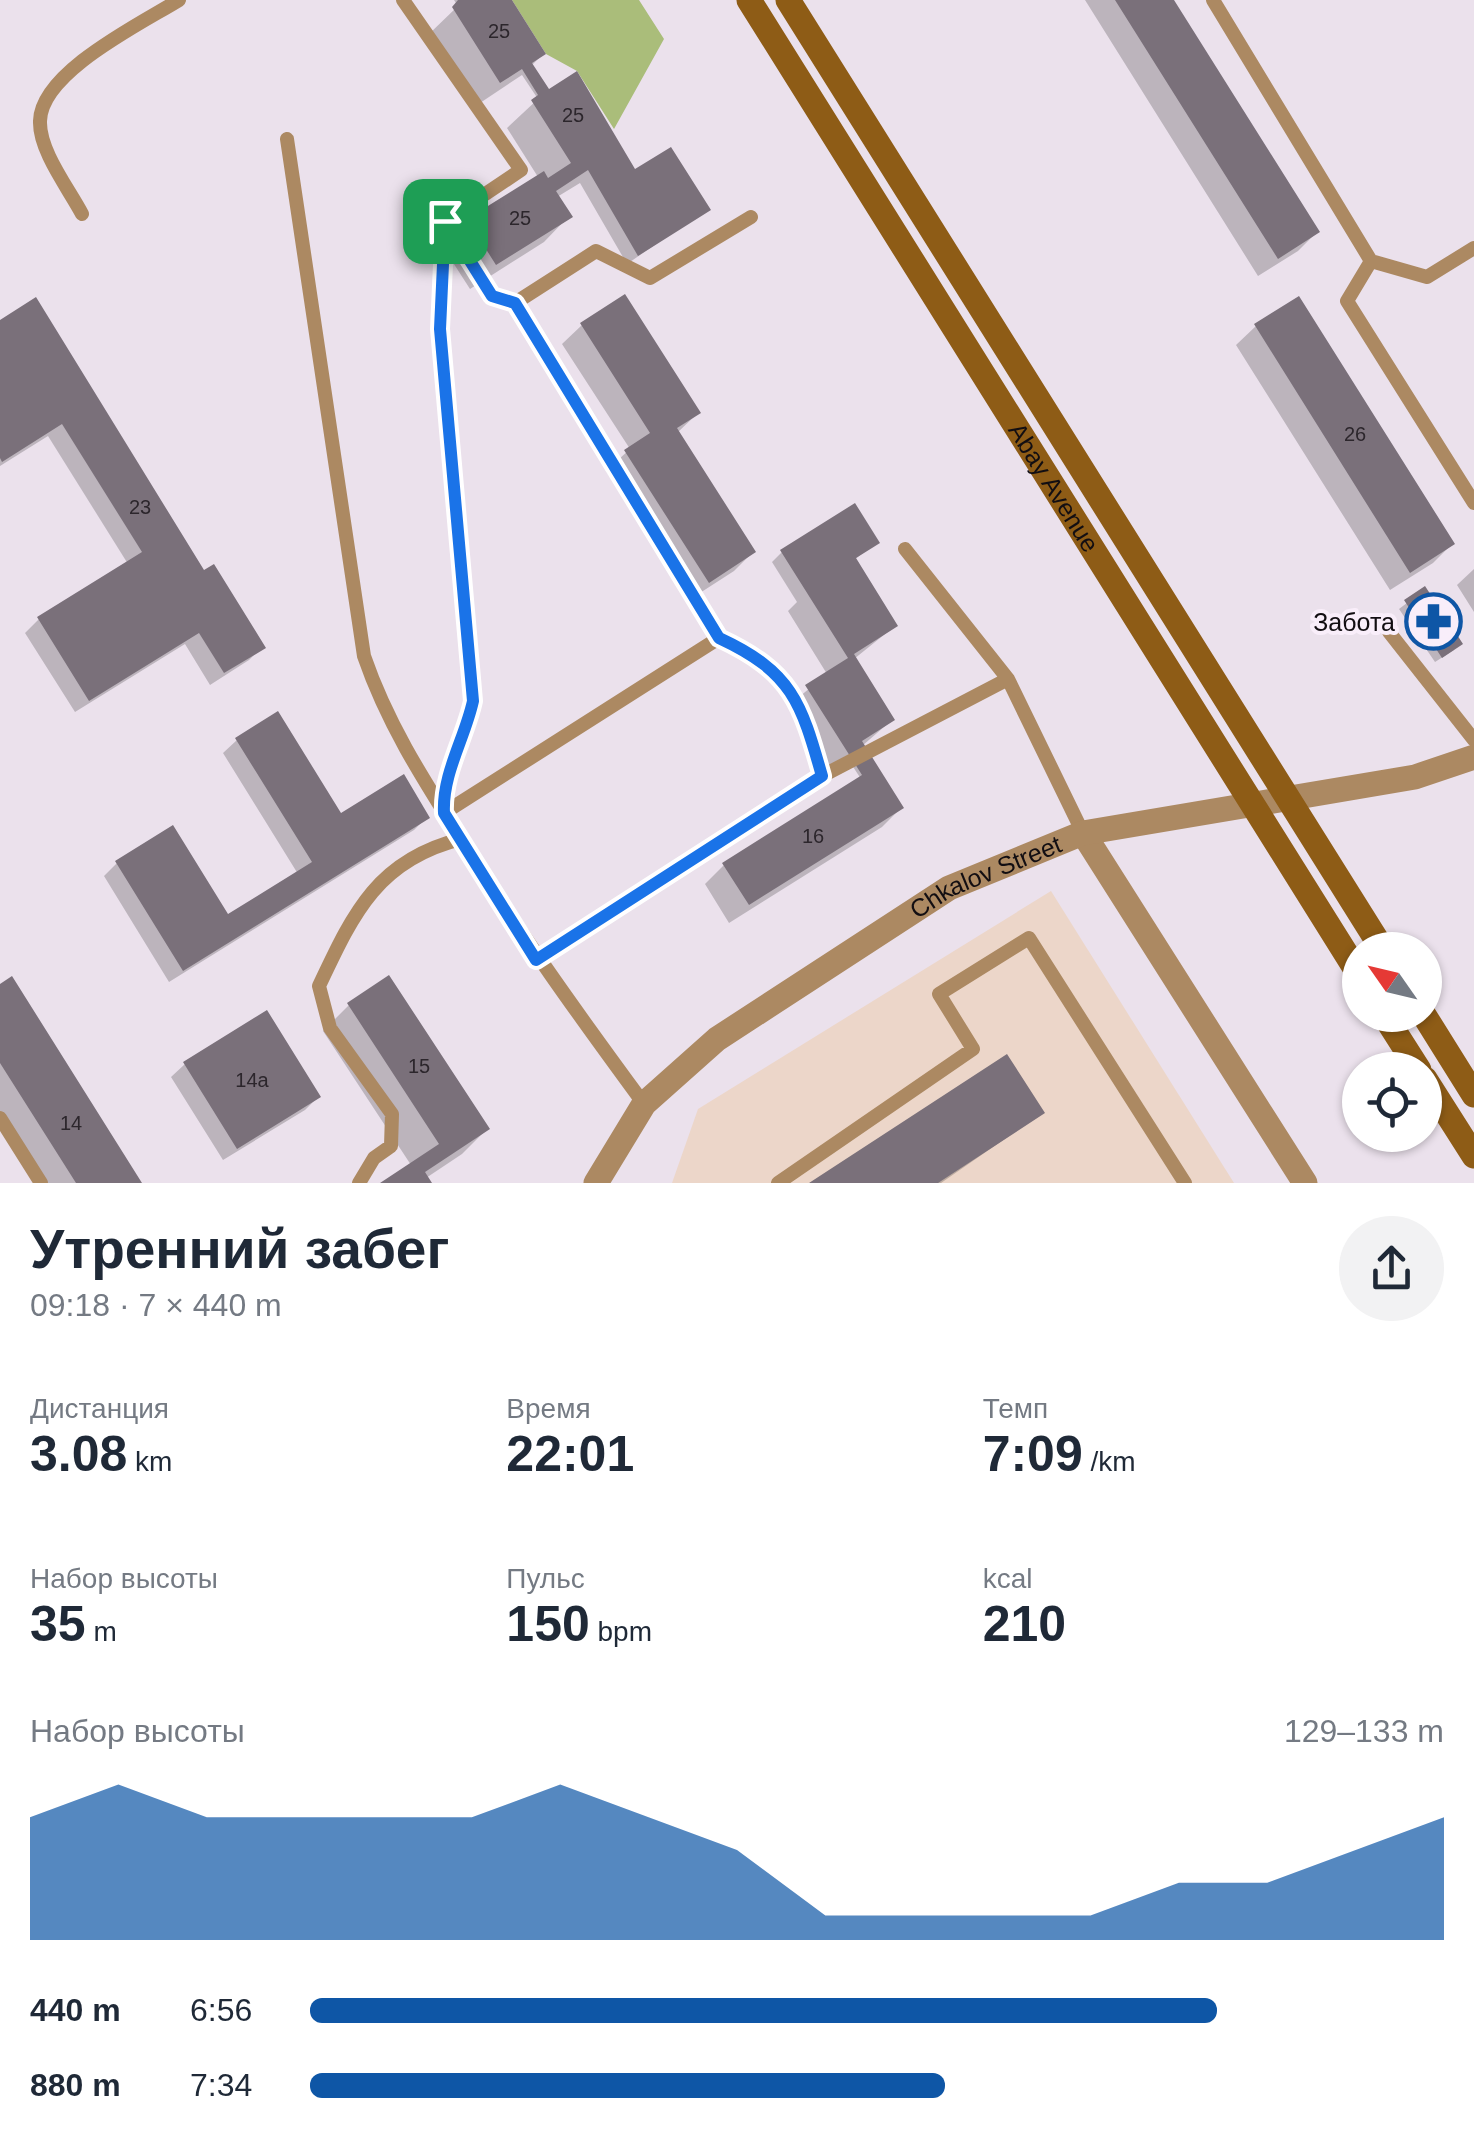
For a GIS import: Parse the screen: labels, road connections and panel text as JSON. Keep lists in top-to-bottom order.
{
  "streets": {
    "main road": ["Abay Avenue"],
    "street": ["Chkalov Street"]
  },
  "crossings": [
    ["Abay Avenue", "Chkalov Street"]
  ],
  "places": {
    "pharmacy": ["Забота"]
  },
  "house_numbers": [
    "25",
    "25",
    "25",
    "26",
    "23",
    "16",
    "15",
    "14а",
    "14"
  ],
  "north": "top left",
  "page": {
    "heading": ["Утренний забег", "09:18 · 7 × 440 m"],
    "stats": [
      ["Дистанция", "3.08 km"],
      ["Время", "22:01"],
      ["Темп", "7:09 /km"],
      ["Набор высоты", "35 m"],
      ["Пульс", "150 bpm"],
      ["kcal", "210"]
    ],
    "chart": ["Набор высоты", "129–133 m"],
    "list": [
      {
        "name": "440 m",
        "note": "6:56"
      },
      {
        "name": "880 m",
        "note": "7:34"
      }
    ]
  }
}
